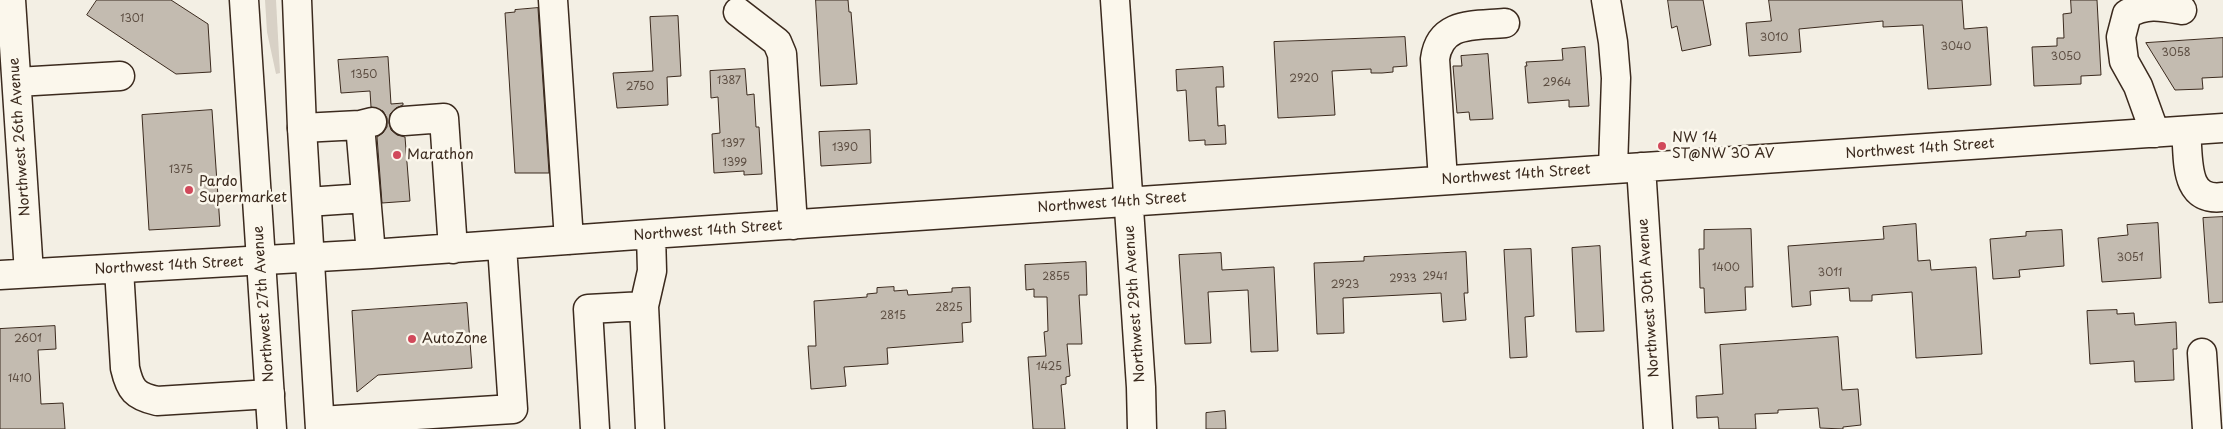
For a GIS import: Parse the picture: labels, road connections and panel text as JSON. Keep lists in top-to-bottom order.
{
  "streets": {
    "main road": [
      "Northwest 26th Avenue",
      "Northwest 14th Street",
      "Northwest 30th Avenue",
      "Northwest 27th Avenue",
      "Northwest 29th Avenue"
    ]
  },
  "crossings": [
    ["Northwest 26th Avenue", "Northwest 14th Street"],
    ["Northwest 14th Street", "Northwest 30th Avenue"],
    ["Northwest 14th Street", "Northwest 27th Avenue"],
    ["Northwest 14th Street", "Northwest 29th Avenue"]
  ],
  "places": [
    "NW 14 ST@NW 30 AV",
    "Marathon",
    "Pardo Supermarket",
    "AutoZone"
  ],
  "house_numbers": [
    "1301",
    "3010",
    "3040",
    "3058",
    "3050",
    "1350",
    "2920",
    "1387",
    "2964",
    "2750",
    "1397",
    "1390",
    "1399",
    "1375",
    "3051",
    "1400",
    "3011",
    "2855",
    "2941",
    "2933",
    "2923",
    "2825",
    "2815",
    "2601",
    "1425",
    "1410"
  ]
}
